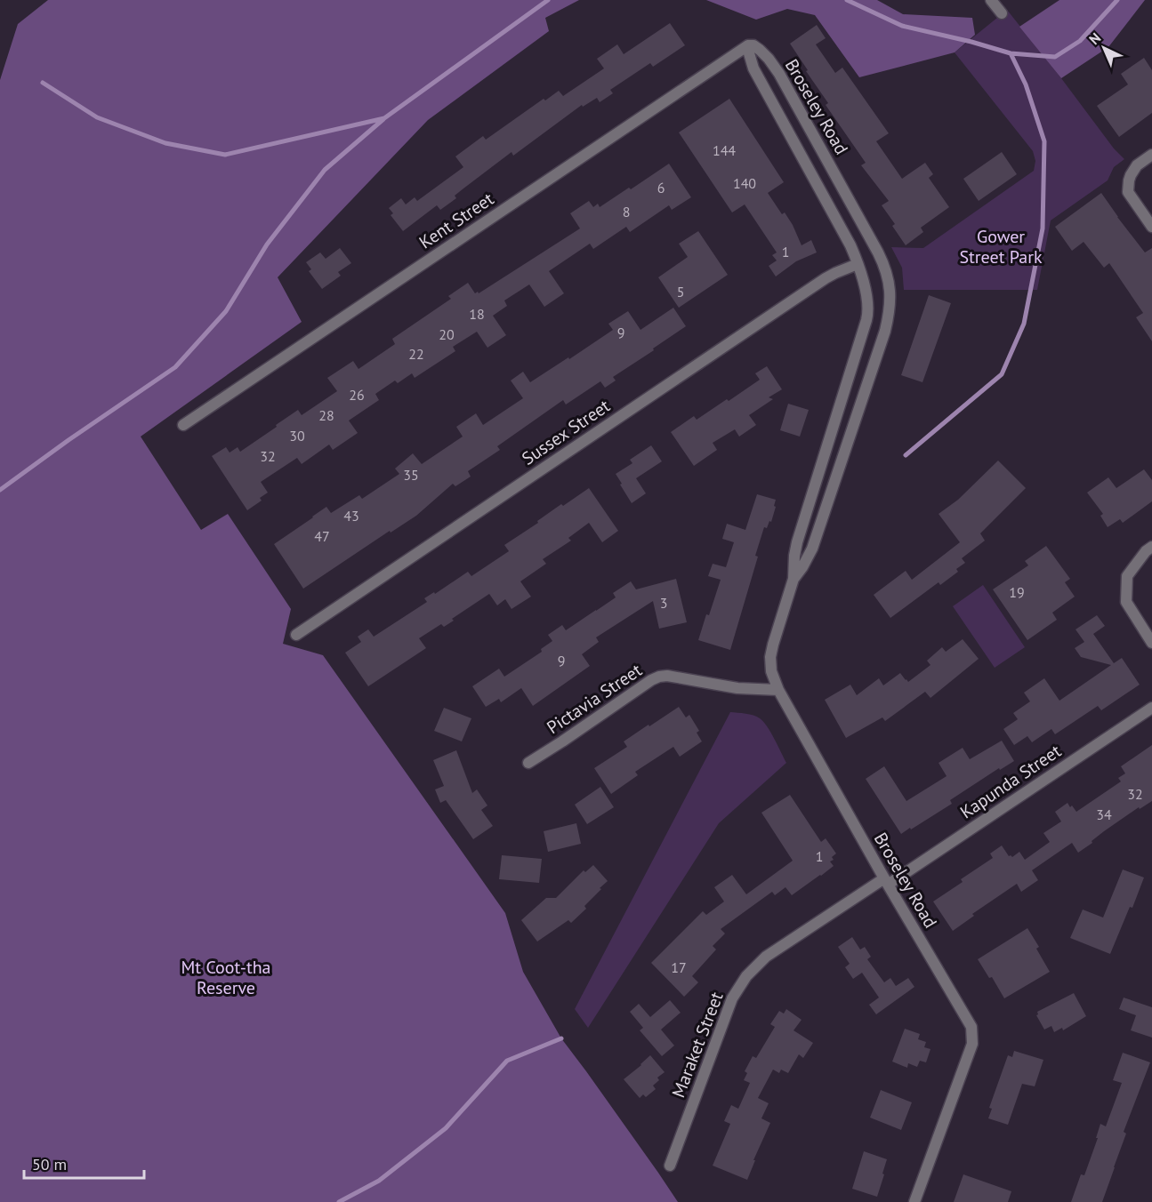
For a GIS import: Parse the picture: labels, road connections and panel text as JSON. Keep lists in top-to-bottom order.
{
  "streets": {
    "street": [
      "Broseley Road",
      "Kent Street",
      "Sussex Street",
      "Pictavia Street",
      "Kapunda Street",
      "Maraket Street"
    ]
  },
  "crossings": [
    ["Broseley Road", "Kent Street"],
    ["Broseley Road", "Sussex Street"],
    ["Broseley Road", "Pictavia Street"],
    ["Broseley Road", "Kapunda Street"],
    ["Broseley Road", "Maraket Street"],
    ["Kapunda Street", "Maraket Street"]
  ],
  "parks": ["Gower Street Park", "Mt Coot-tha Reserve"],
  "house_numbers": [
    "144",
    "140",
    "6",
    "8",
    "1",
    "5",
    "18",
    "9",
    "20",
    "22",
    "26",
    "28",
    "30",
    "32",
    "35",
    "43",
    "47",
    "19",
    "3",
    "9",
    "32",
    "34",
    "1",
    "17"
  ],
  "scale_bar": "50 m",
  "north": "top left"
}
